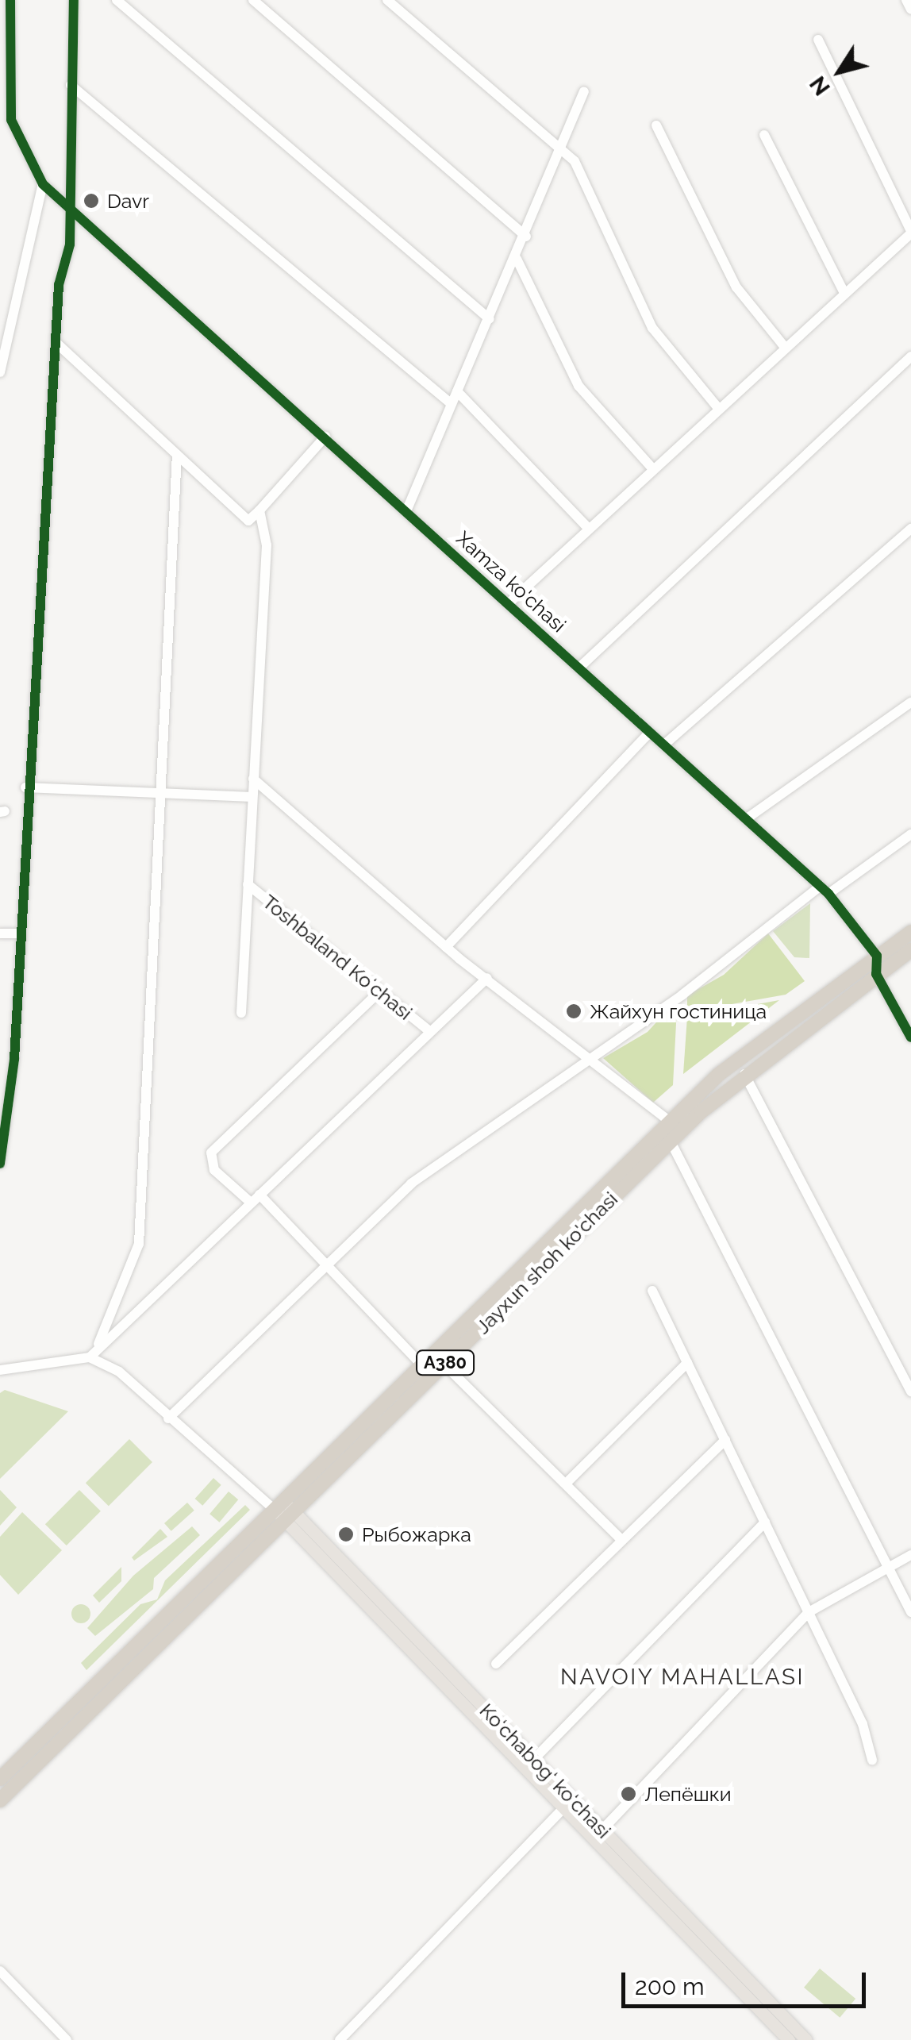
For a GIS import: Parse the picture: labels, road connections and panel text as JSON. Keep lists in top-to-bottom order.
{
  "streets": {
    "highway": ["Jayxun shoh ko'chasi", "A380"],
    "main road": ["Ko‘chabog‘ ko‘chasi"],
    "street": ["Xamza ko'chasi", "Toshbaland Koʻchasi"]
  },
  "crossings": [
    ["Xamza ko'chasi", "Jayxun shoh ko'chasi"],
    ["Jayxun shoh ko'chasi", "Ko‘chabog‘ ko‘chasi"]
  ],
  "districts": ["NAVOIY MAHALLASI"],
  "places": [
    "Davr",
    "Жайхун гостиница",
    "Рыбожарка",
    "Лепёшки"
  ],
  "scale_bar": "200 m",
  "north": "bottom left"
}
